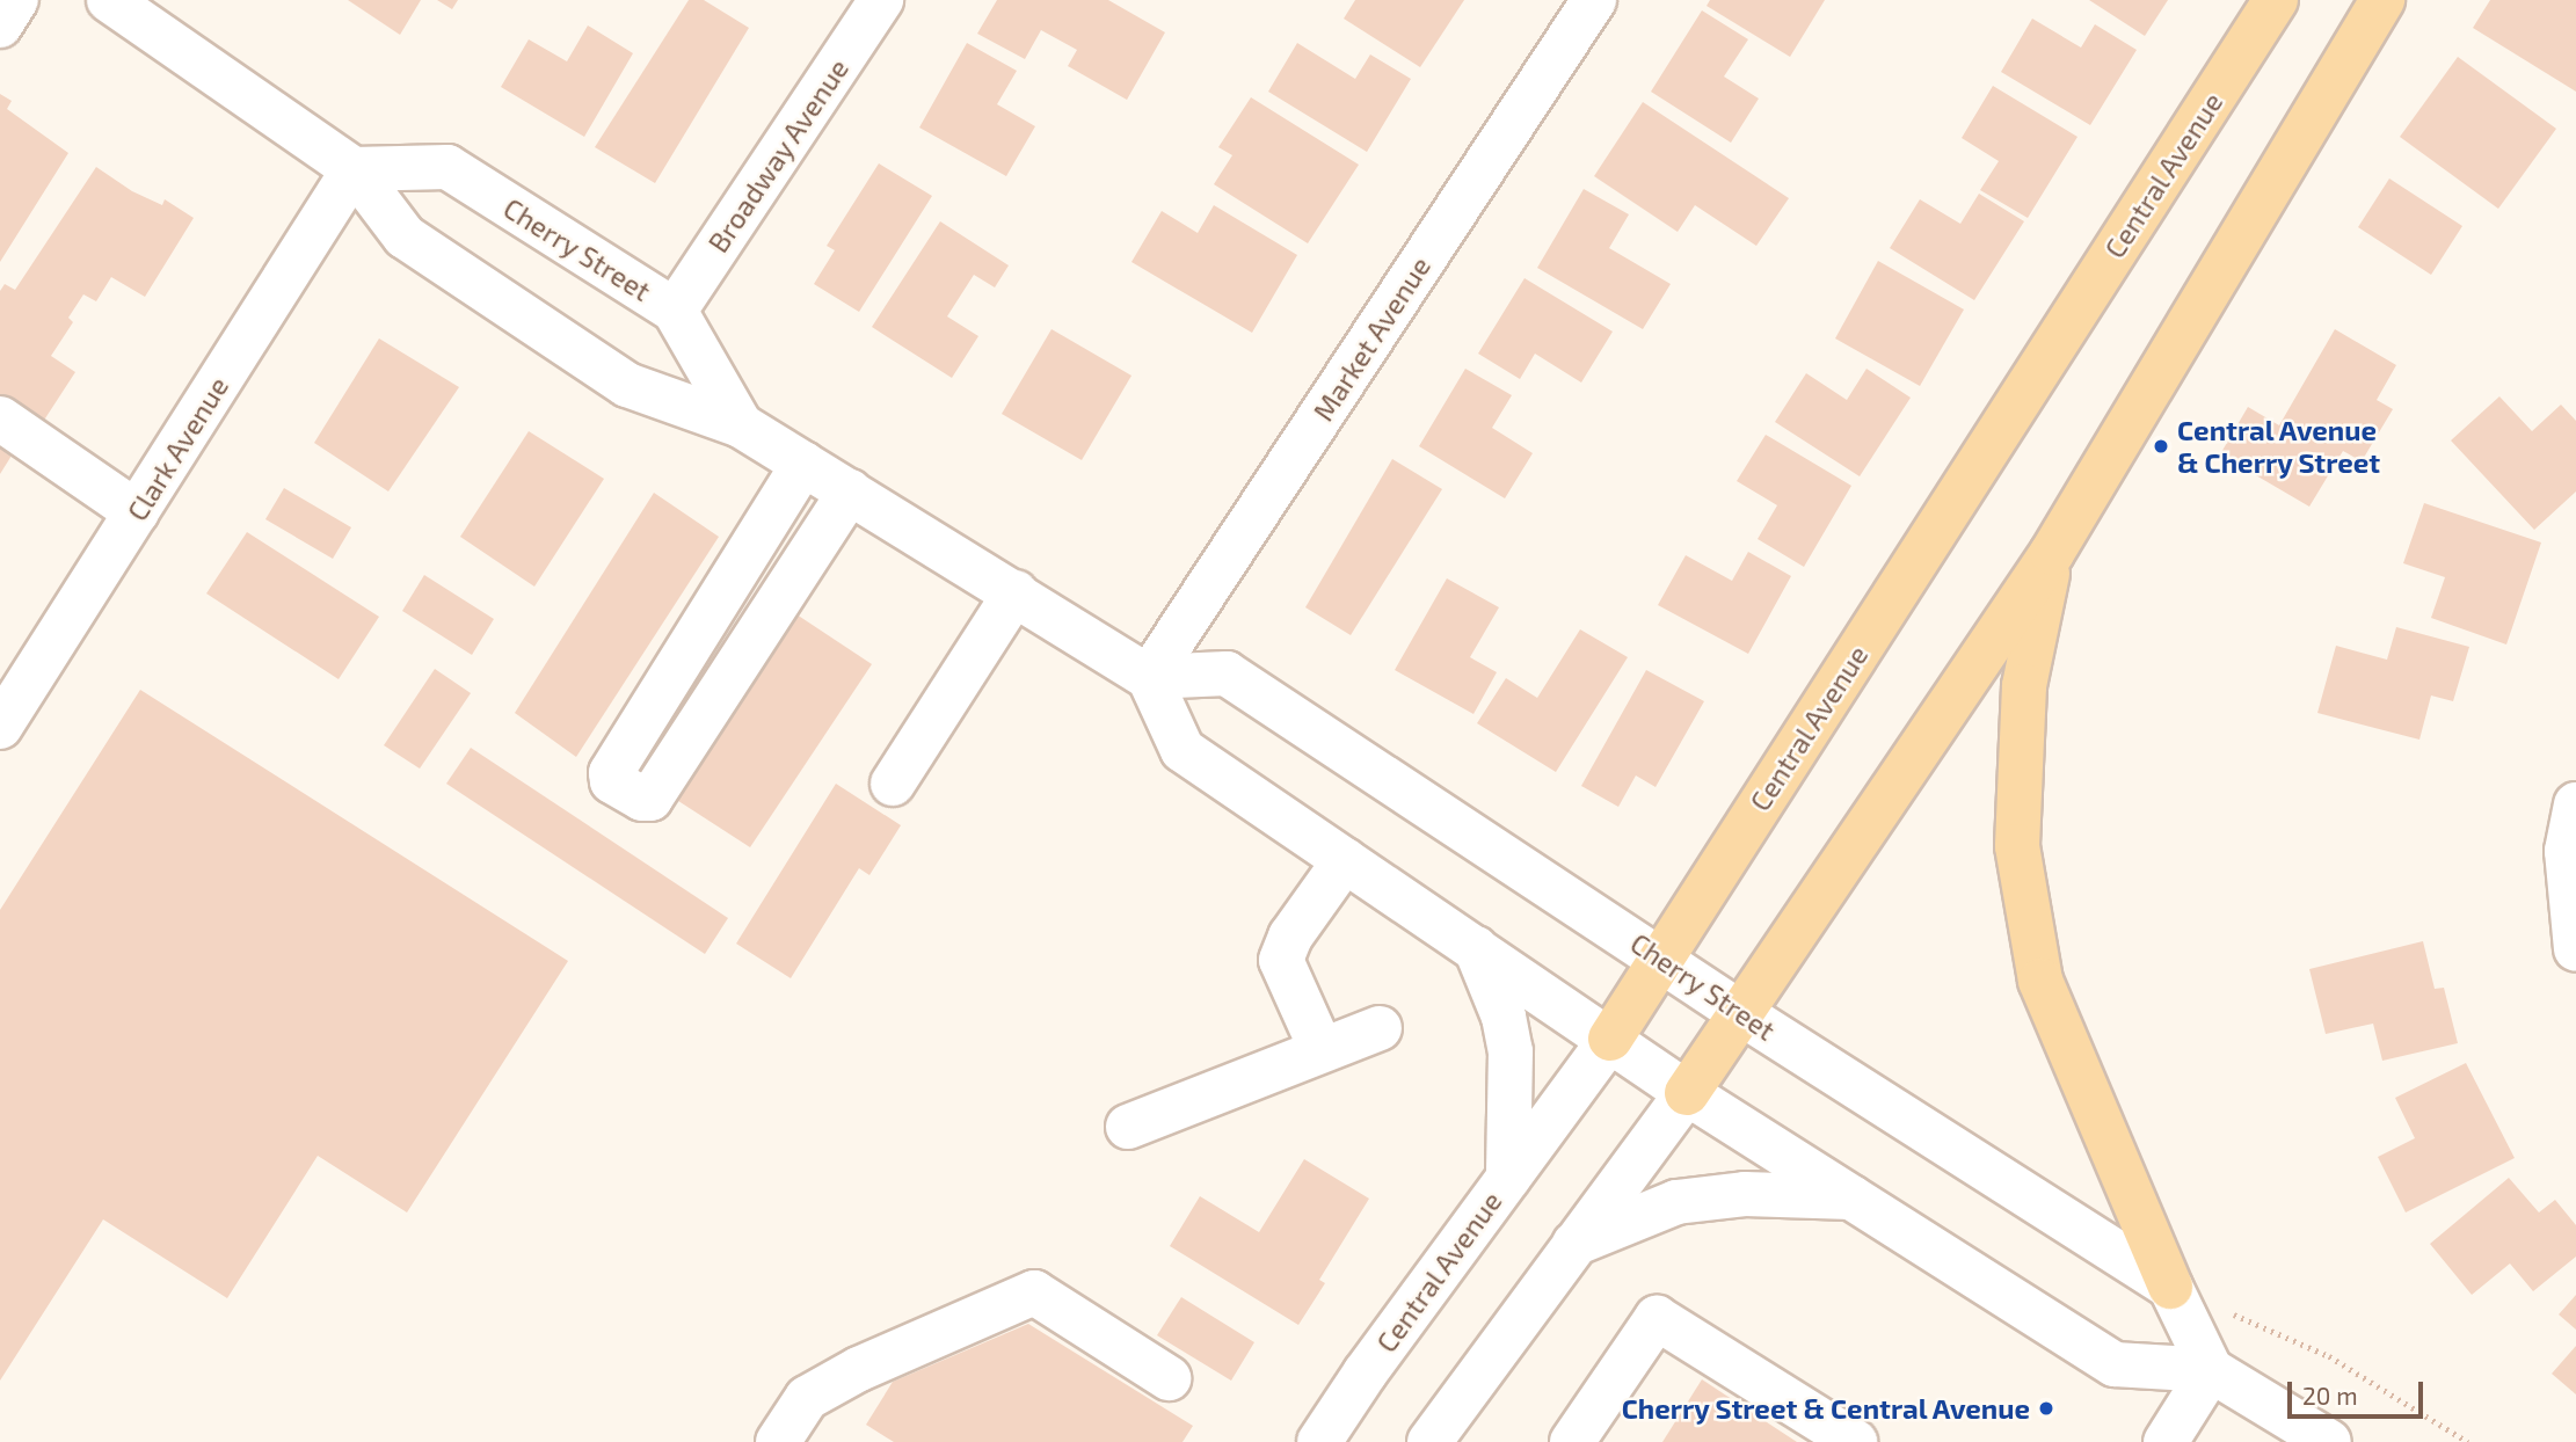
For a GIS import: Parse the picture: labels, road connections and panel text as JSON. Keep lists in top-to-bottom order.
{
  "streets": {
    "main road": ["Central Avenue"],
    "street": [
      "Broadway Avenue",
      "Cherry Street",
      "Market Avenue",
      "Clark Avenue"
    ]
  },
  "crossings": [
    ["Broadway Avenue", "Cherry Street"],
    ["Central Avenue", "Cherry Street"],
    ["Cherry Street", "Market Avenue"],
    ["Cherry Street", "Clark Avenue"]
  ],
  "places": ["Central Avenue & Cherry Street", "Cherry Street & Central Avenue"],
  "scale_bar": "20 m"
}
